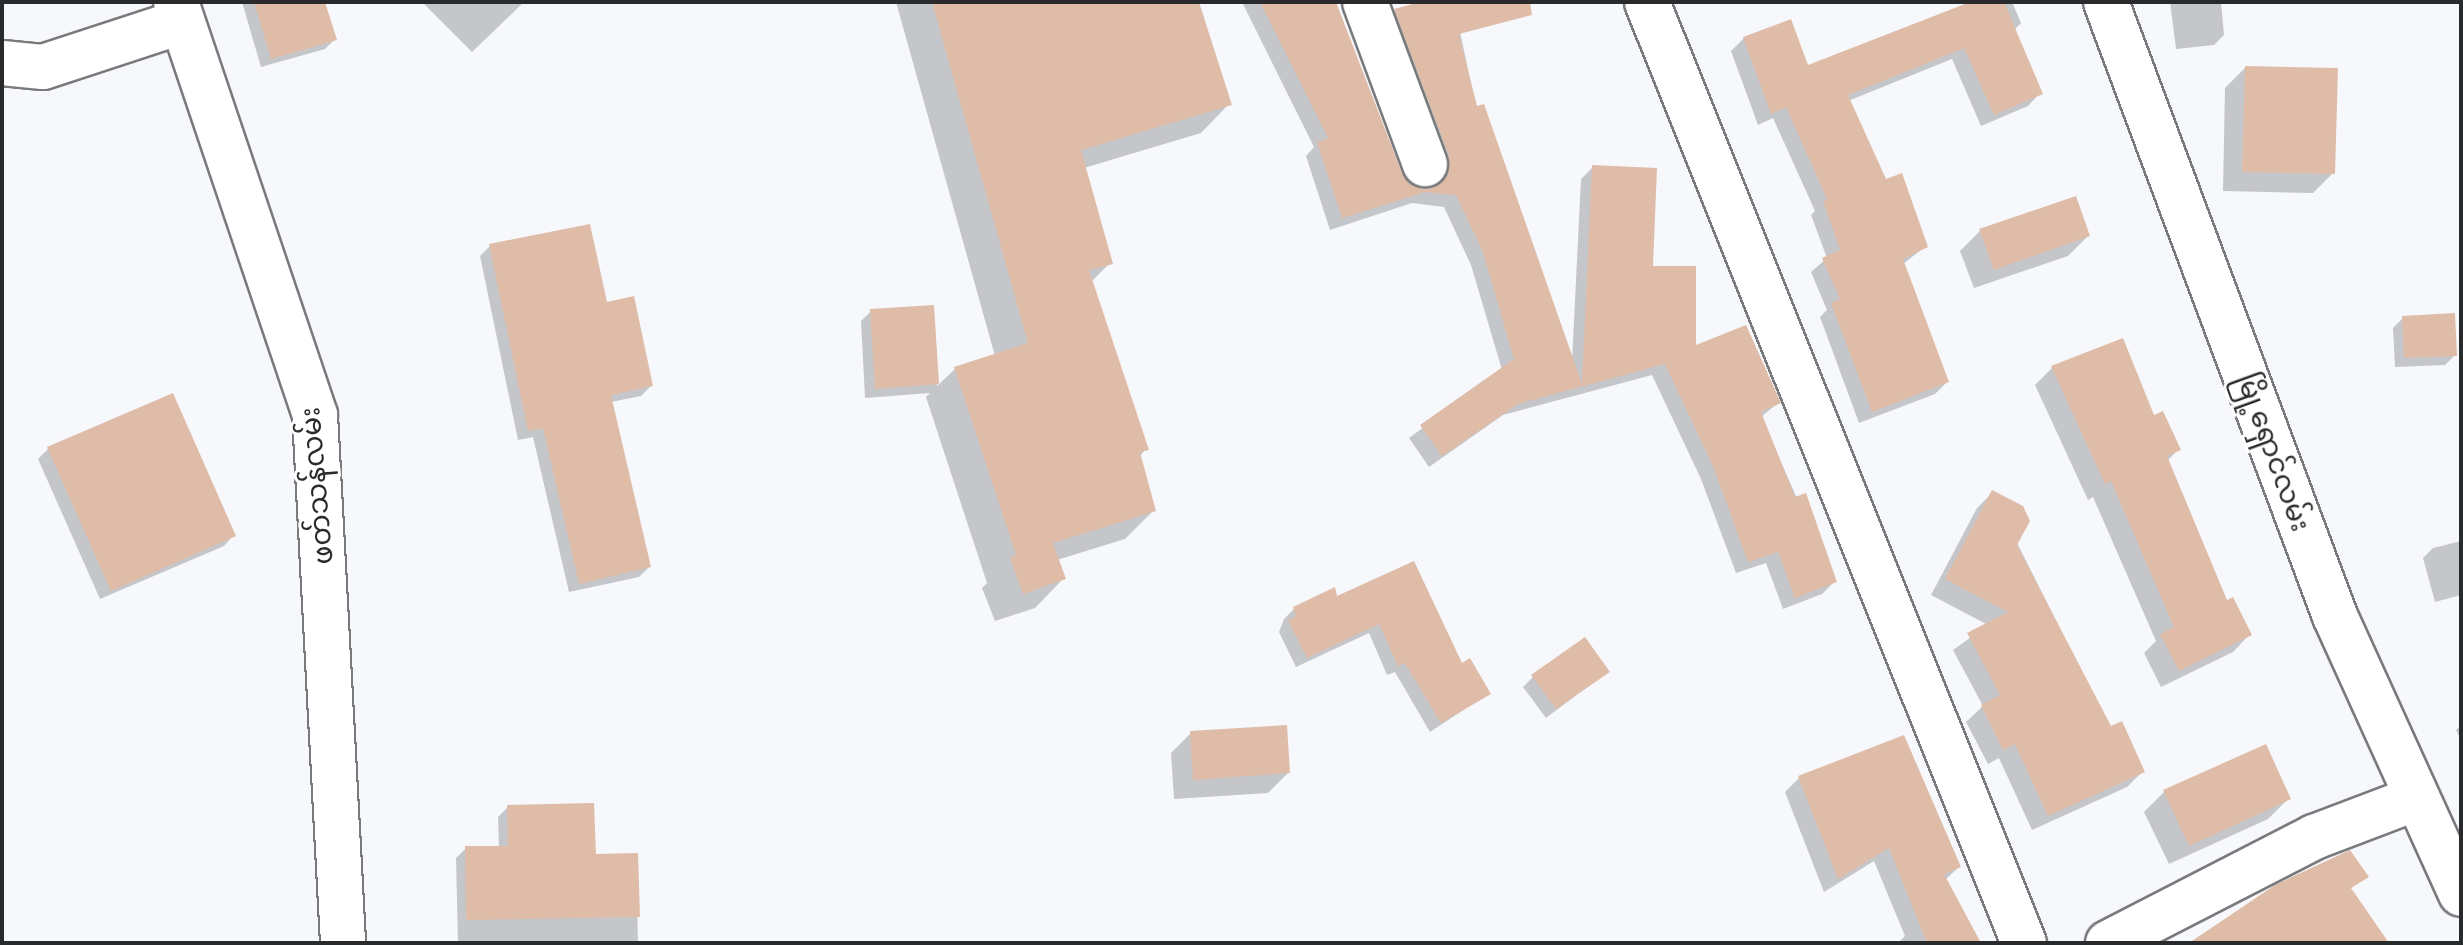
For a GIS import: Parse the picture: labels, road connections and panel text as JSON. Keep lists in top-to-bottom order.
{
  "streets": {
    "main road": ["မြို့ရှောင်လမ်း", "ဖတ်သန်လမ်း"]
  }
}
